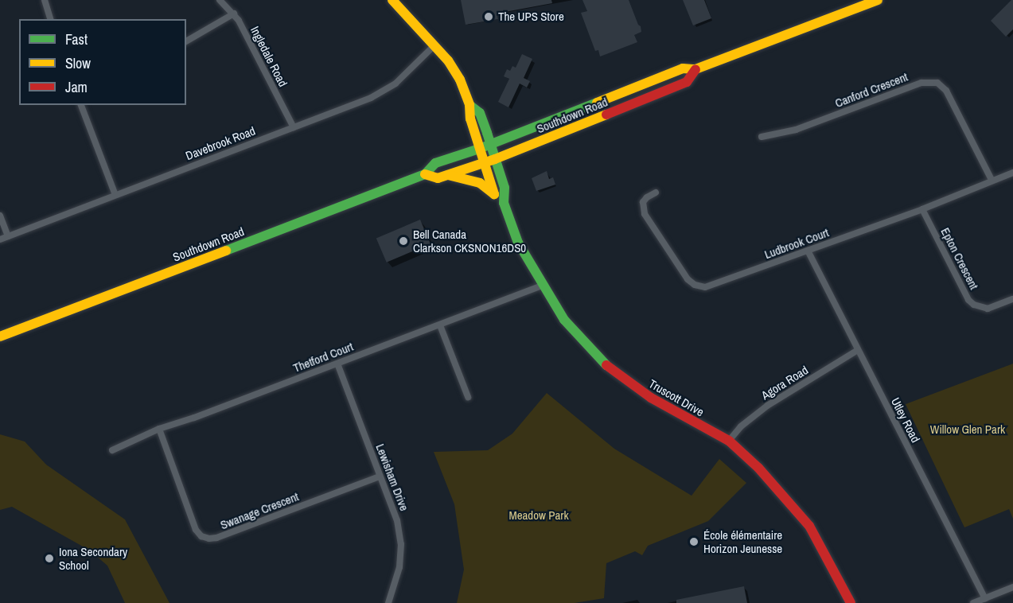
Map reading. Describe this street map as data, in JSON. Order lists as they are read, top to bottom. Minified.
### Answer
{"streets":{"main road":["Southdown Road","Truscott Drive"],"street":["Ingledale Road","Canford Crescent","Davebrook Road","Ludbrook Court","Epton Crescent","Thetford Court","Agora Road","Utley Road","Lewisham Drive","Swanage Crescent"]},"crossings":[["Ingledale Road","Davebrook Road"],["Canford Crescent","Ludbrook Court"],["Southdown Road","Truscott Drive"],["Davebrook Road","Truscott Drive"],["Ludbrook Court","Epton Crescent"],["Ludbrook Court","Utley Road"],["Thetford Court","Truscott Drive"],["Thetford Court","Lewisham Drive"],["Thetford Court","Swanage Crescent"],["Agora Road","Truscott Drive"],["Agora Road","Utley Road"],["Lewisham Drive","Swanage Crescent"]],"parks":["Willow Glen Park","Meadow Park"],"places":["The UPS Store","Bell Canada Clarkson CKSNON16DS0","École élémentaire Horizon Jeunesse","Iona Secondary School"],"legend":["Fast","Slow","Jam"]}
